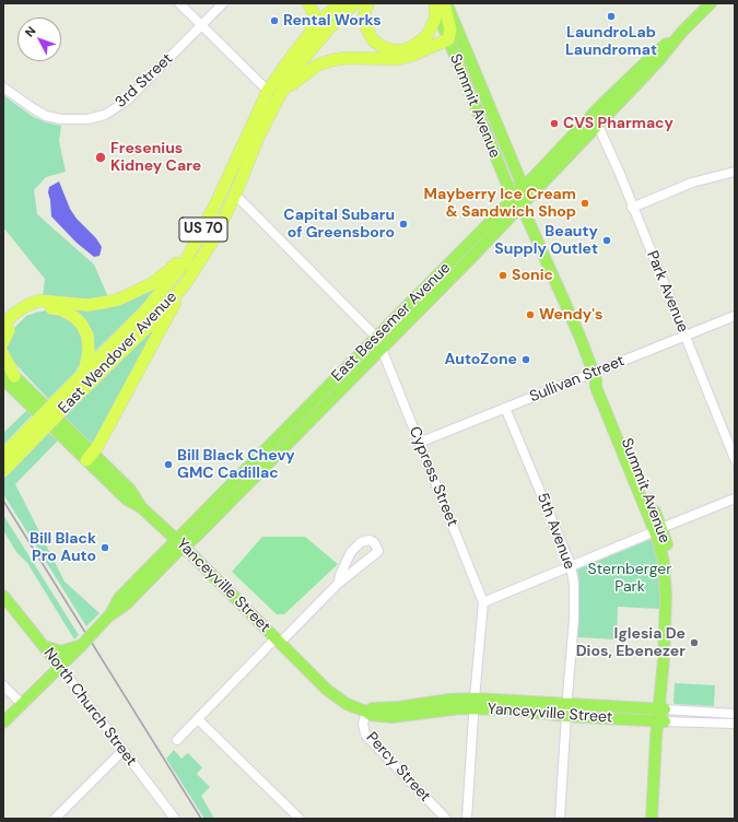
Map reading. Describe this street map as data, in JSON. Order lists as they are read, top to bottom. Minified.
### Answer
{"streets":{"highway":["US 70","East Wendover Avenue"],"main road":["Summit Avenue","East Bessemer Avenue","Yanceyville Street","North Church Street"],"street":["3rd Street","Park Avenue","Sullivan Street","Cypress Street","5th Avenue","Percy Street"]},"crossings":[["Summit Avenue","East Bessemer Avenue"],["Summit Avenue","Sullivan Street"],["Summit Avenue","Yanceyville Street"],["Park Avenue","East Bessemer Avenue"],["Park Avenue","Sullivan Street"],["East Bessemer Avenue","Cypress Street"],["East Bessemer Avenue","Yanceyville Street"],["East Bessemer Avenue","North Church Street"],["East Wendover Avenue","Cypress Street"],["Sullivan Street","Cypress Street"],["Sullivan Street","5th Avenue"],["Cypress Street","Yanceyville Street"],["5th Avenue","Yanceyville Street"],["Yanceyville Street","Percy Street"]],"parks":["Sternberger Park"],"places":["LaundroLab Laundromat","Rental Works","CVS Pharmacy","Fresenius Kidney Care","Mayberry Ice Cream & Sandwich Shop","Capital Subaru of Greensboro","Beauty Supply Outlet","Sonic","Wendy's","AutoZone","Bill Black Chevy GMC Cadillac","Bill Black Pro Auto","Iglesia De Dios, Ebenezer"],"north":"top left"}
